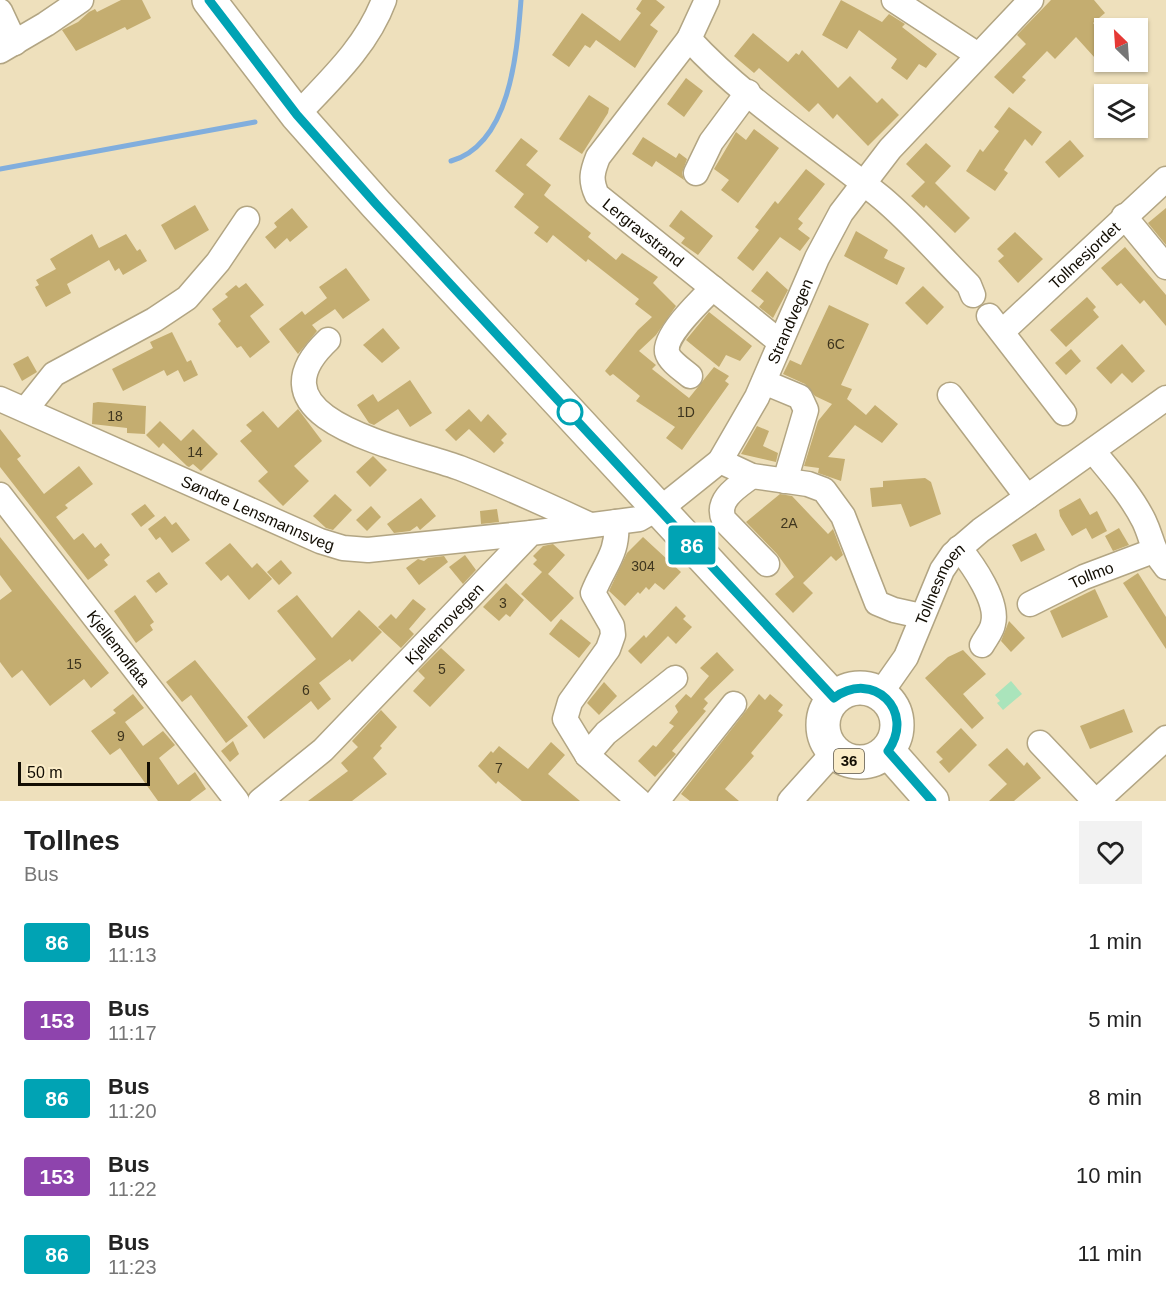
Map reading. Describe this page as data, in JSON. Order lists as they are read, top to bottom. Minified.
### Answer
{"streets":{"highway":["36"],"street":["Lergravstrand","Tollnesjordet","Strandvegen","Søndre Lensmannsveg","Tollmo","Tollnesmoen","Kjellemovegen","Kjellemoflata"]},"crossings":[["Lergravstrand","Strandvegen"],["Søndre Lensmannsveg","Kjellemovegen"],["Tollmo","Tollnesmoen"],["Tollnesmoen","36"]],"lines":["bus line 86"],"house_numbers":["6C","1D","18","14","2A","304","3","15","5","6","9","7"],"scale_bar":"50 m","north":"top left","page":{"on_map":"86","scale":"50 m","heading":["Tollnes","Bus"],"list":[{"mark":"86","name":"Bus","note":"11:13","value":"1 min"},{"mark":"153","name":"Bus","note":"11:17","value":"5 min"},{"mark":"86","name":"Bus","note":"11:20","value":"8 min"},{"mark":"153","name":"Bus","note":"11:22","value":"10 min"},{"mark":"86","name":"Bus","note":"11:23","value":"11 min"}]}}
